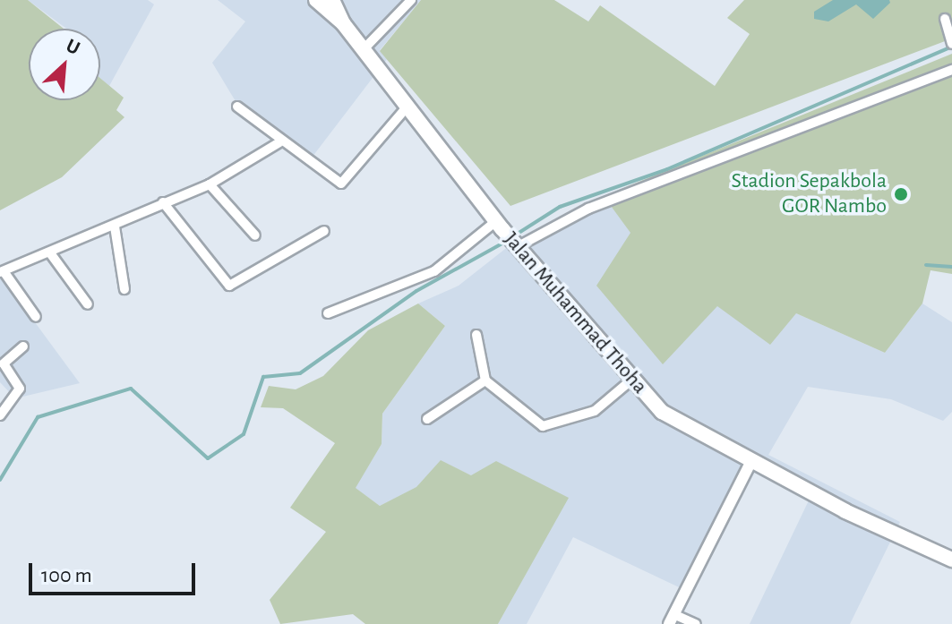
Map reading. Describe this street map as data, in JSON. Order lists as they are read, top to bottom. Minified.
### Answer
{"streets":{"main road":["Jalan Muhammad Thoha"]},"places":["Stadion Sepakbola GOR Nambo"],"scale_bar":"100 m","north":"top right"}
